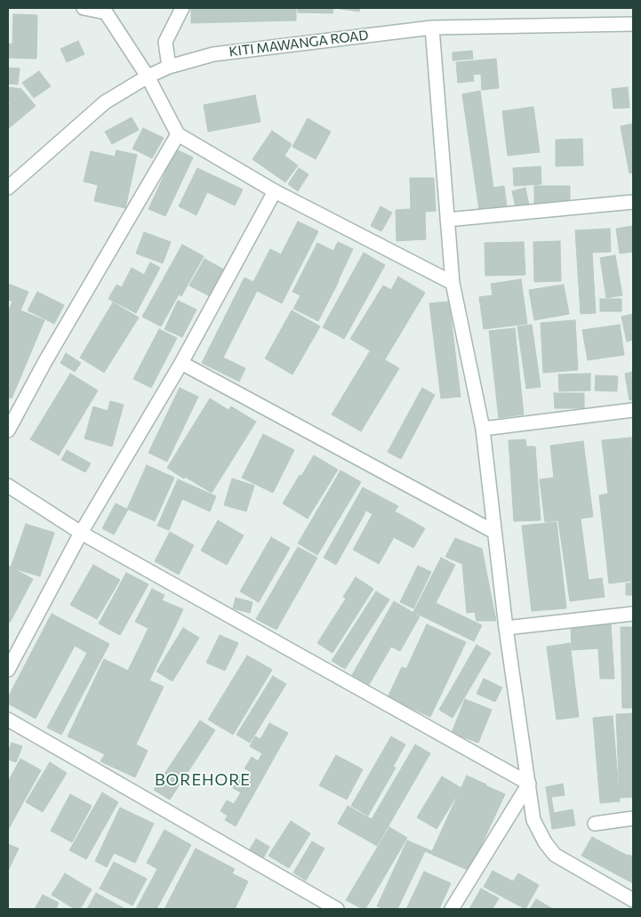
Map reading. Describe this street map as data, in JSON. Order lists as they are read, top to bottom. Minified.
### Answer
{"streets":{"street":["KITI MAWANGA ROAD"]},"districts":["BOREHORE"]}
